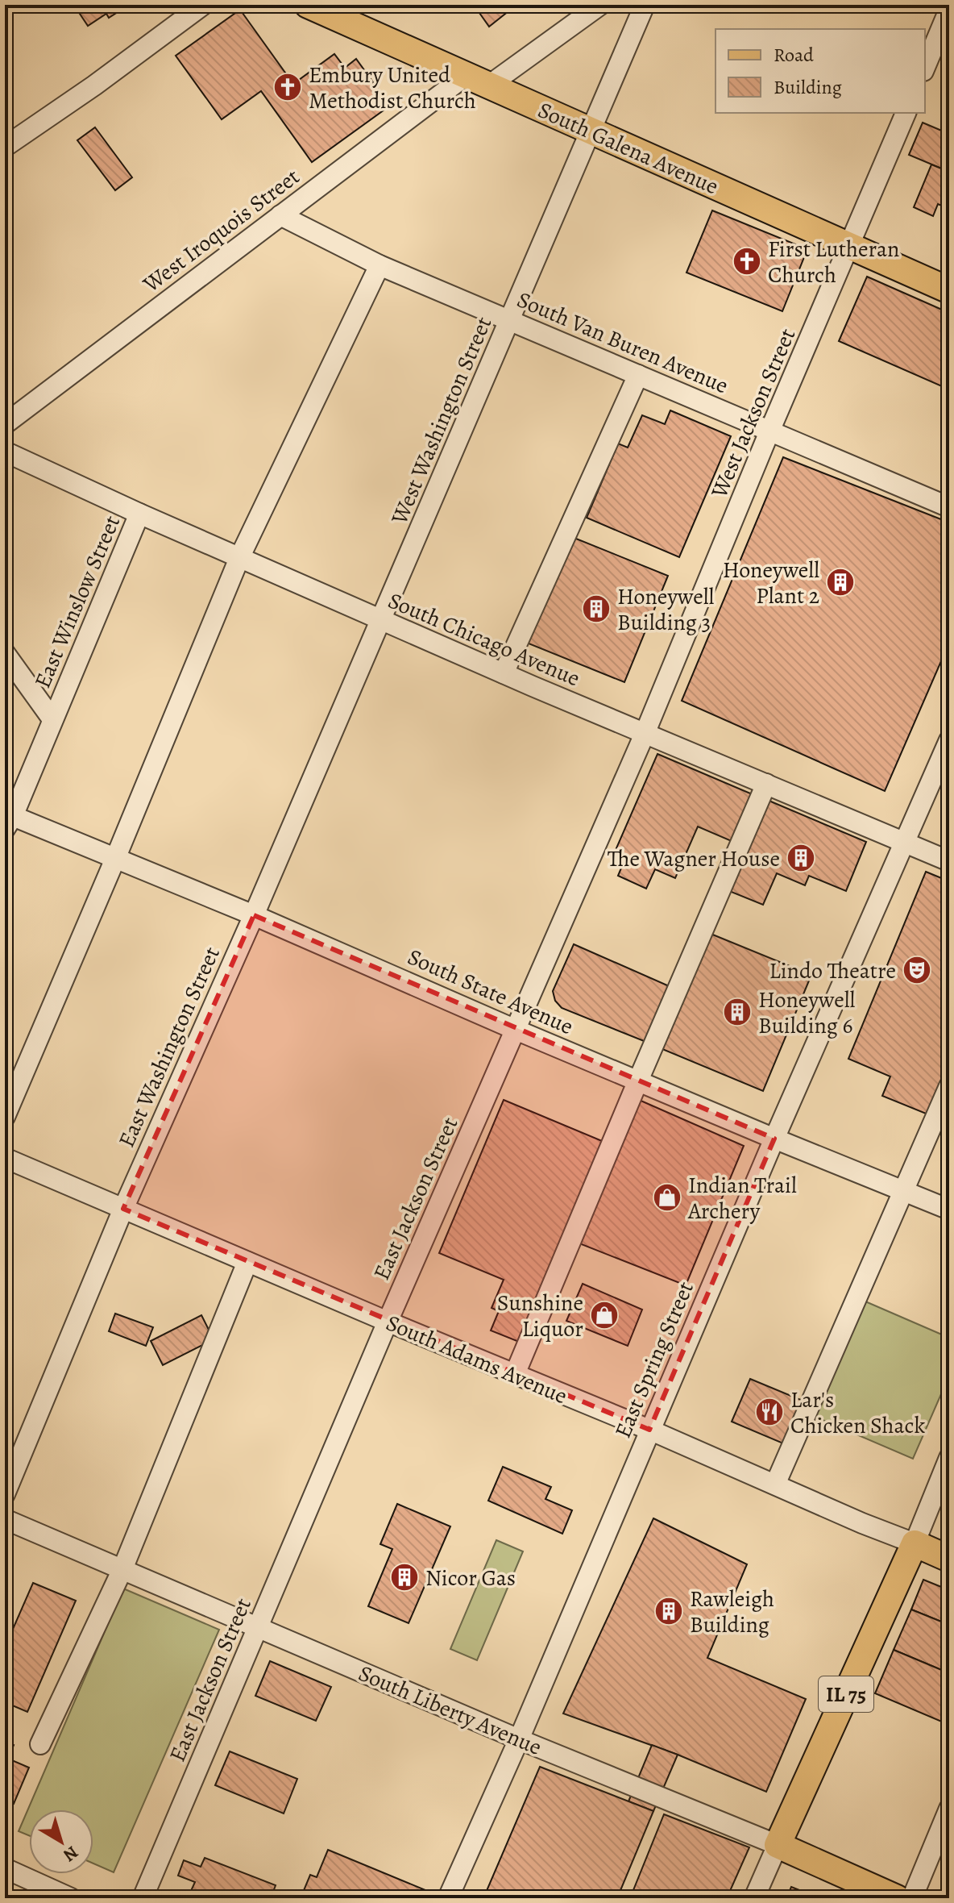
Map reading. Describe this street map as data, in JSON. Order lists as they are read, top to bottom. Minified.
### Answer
{"streets":{"main road":["South Galena Avenue","South Adams Avenue","IL 75","South Liberty Avenue"],"street":["West Iroquois Street","South Van Buren Avenue","West Jackson Street","West Washington Street","East Winslow Street","South Chicago Avenue","South State Avenue","East Washington Street","East Jackson Street","East Spring Street"]},"crossings":[["South Galena Avenue","West Iroquois Street"],["South Galena Avenue","West Jackson Street"],["South Galena Avenue","West Washington Street"],["West Iroquois Street","South Van Buren Avenue"],["South Van Buren Avenue","West Jackson Street"],["South Van Buren Avenue","West Washington Street"],["West Jackson Street","South Chicago Avenue"],["West Jackson Street","East Jackson Street"],["West Washington Street","South Chicago Avenue"],["West Washington Street","East Washington Street"],["East Winslow Street","South Chicago Avenue"],["East Winslow Street","South State Avenue"],["South Chicago Avenue","East Washington Street"],["South Chicago Avenue","East Jackson Street"],["South Chicago Avenue","East Spring Street"],["South State Avenue","East Washington Street"],["South State Avenue","East Jackson Street"],["South State Avenue","East Spring Street"],["East Washington Street","South Adams Avenue"],["East Jackson Street","South Adams Avenue"],["East Jackson Street","South Liberty Avenue"],["South Adams Avenue","East Spring Street"],["South Adams Avenue","IL 75"],["East Spring Street","South Liberty Avenue"],["IL 75","South Liberty Avenue"]],"places":{"church":["Embury United Methodist Church","First Lutheran Church"],"building":["Honeywell Plant 2","Honeywell Building 3","The Wagner House","Honeywell Building 6","Nicor Gas","Rawleigh Building"],"theatre":["Lindo Theatre"],"shop":["Indian Trail Archery","Sunshine Liquor"],"restaurant":["Lar's Chicken Shack"]},"legend":["Road","Building"],"north":"bottom right"}
